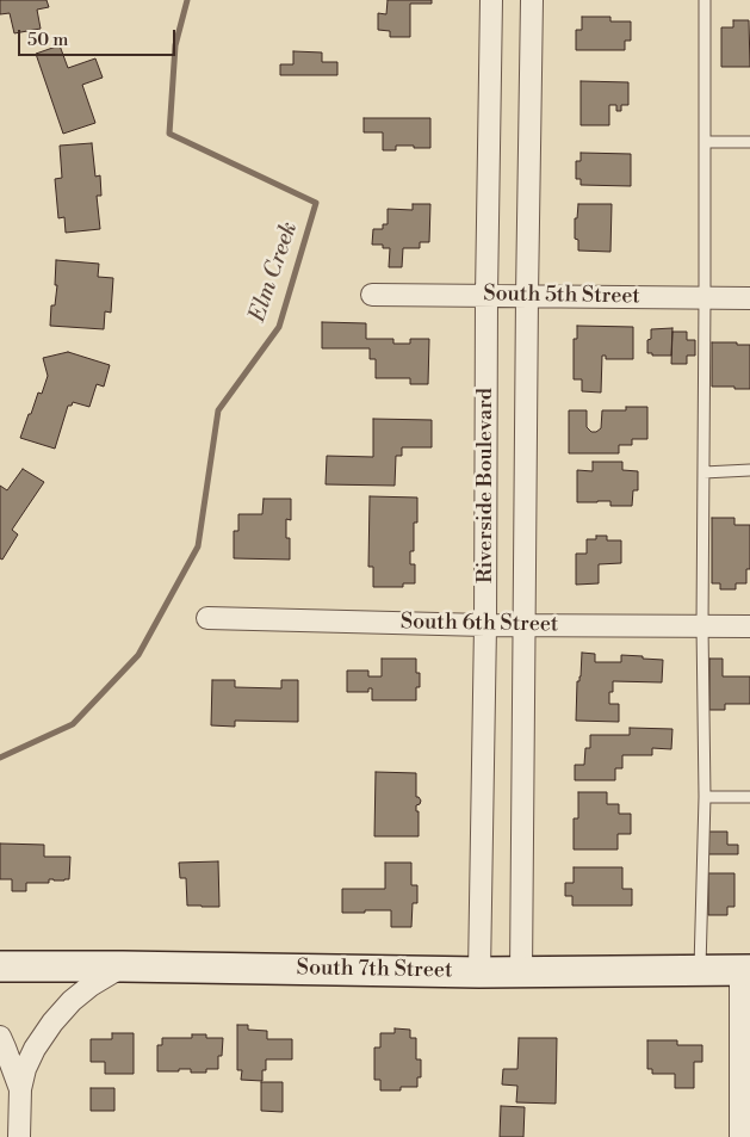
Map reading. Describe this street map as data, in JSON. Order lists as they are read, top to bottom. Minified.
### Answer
{"streets":{"main road":["South 7th Street"],"street":["South 5th Street","Riverside Boulevard","South 6th Street"]},"crossings":[["South 5th Street","Riverside Boulevard"],["Riverside Boulevard","South 6th Street"],["Riverside Boulevard","South 7th Street"]],"water":["Elm Creek"],"scale_bar":"50 m"}
